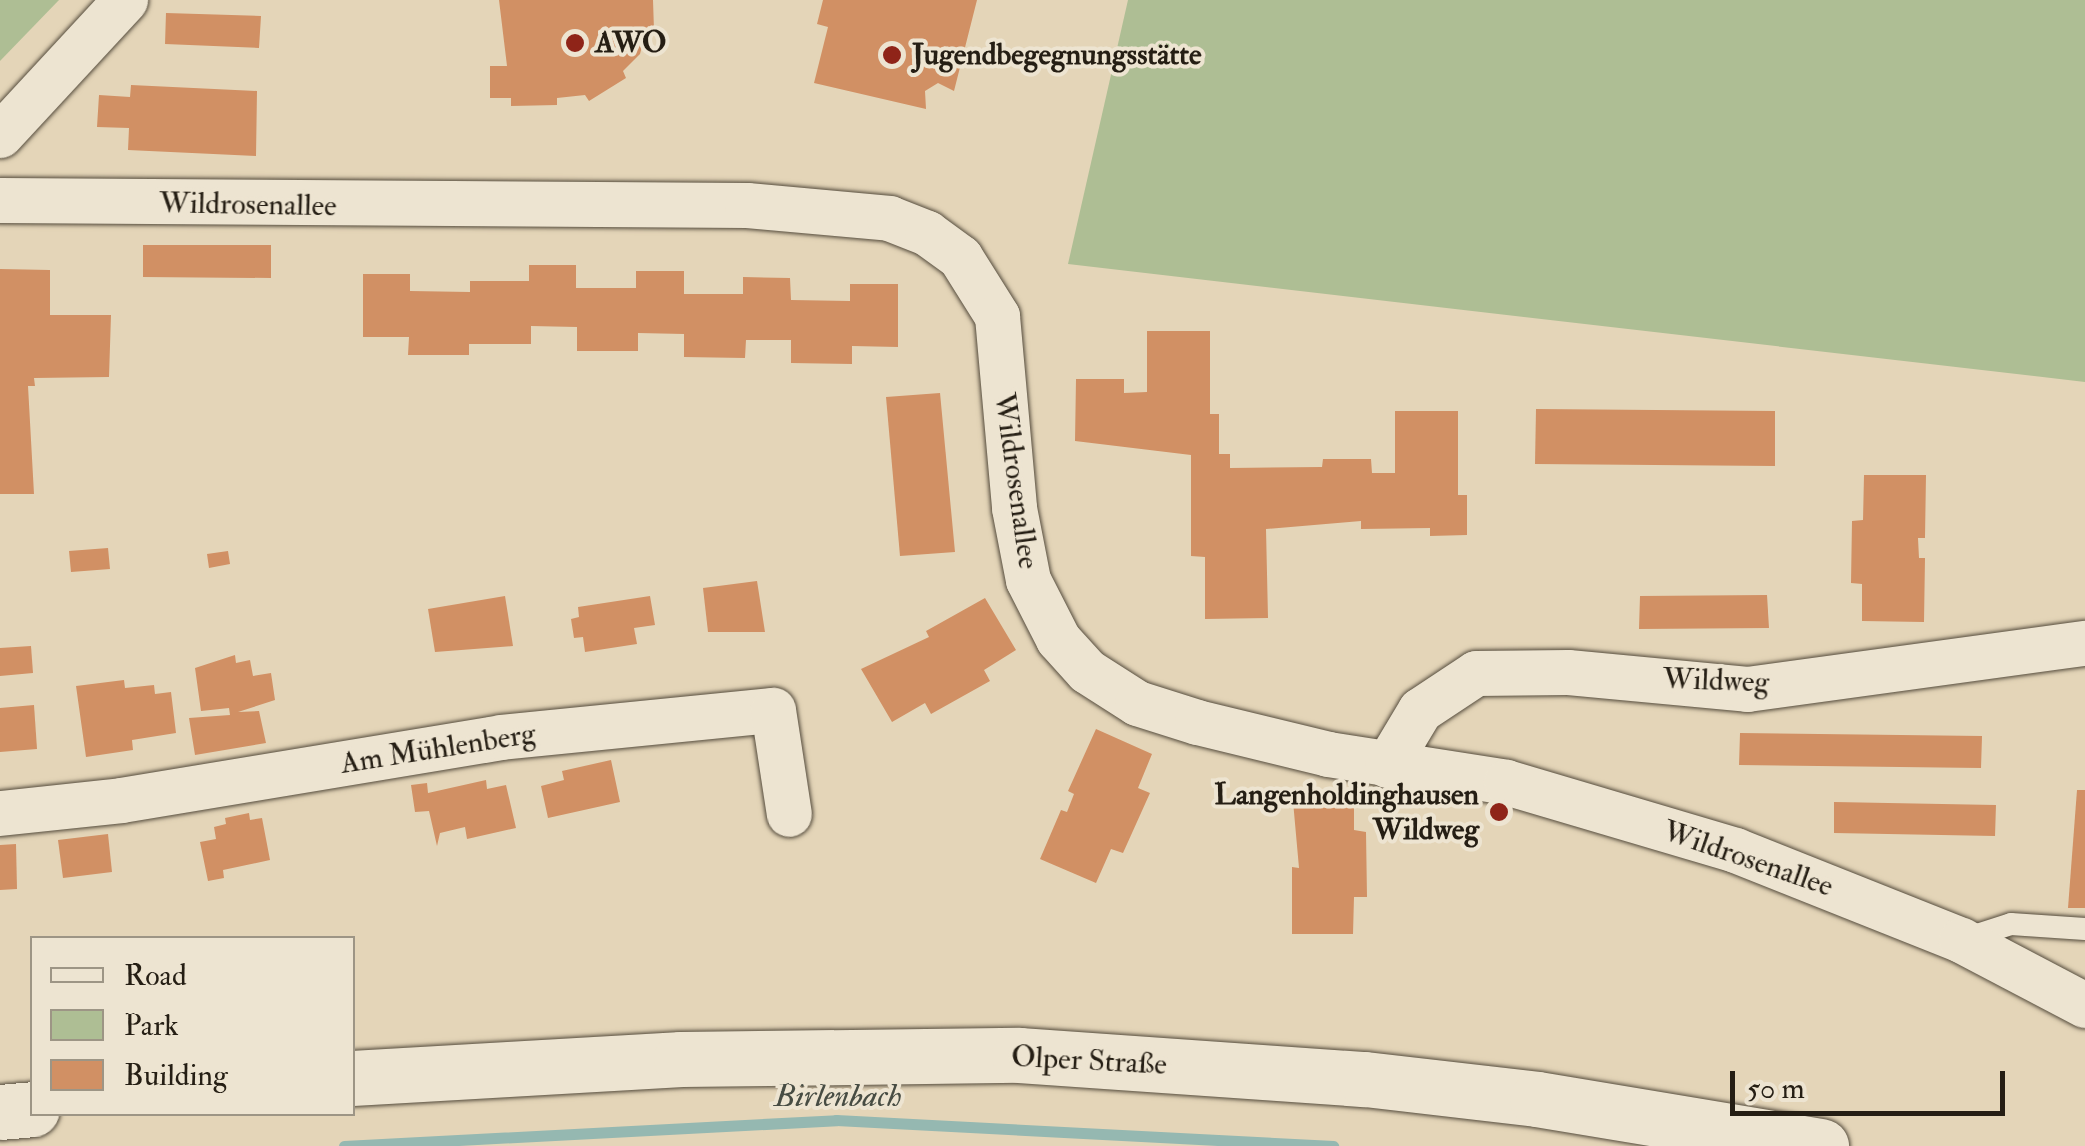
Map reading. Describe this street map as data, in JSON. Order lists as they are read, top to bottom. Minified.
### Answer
{"streets":{"main road":["Olper Straße"],"street":["Wildrosenallee","Wildweg","Am Mühlenberg"]},"crossings":[["Wildrosenallee","Wildweg"]],"water":["Birlenbach"],"places":["AWO","Jugendbegegnungsstätte","Langenholdinghausen Wildweg"],"legend":["Road","Park","Building"],"scale_bar":"50 m"}
